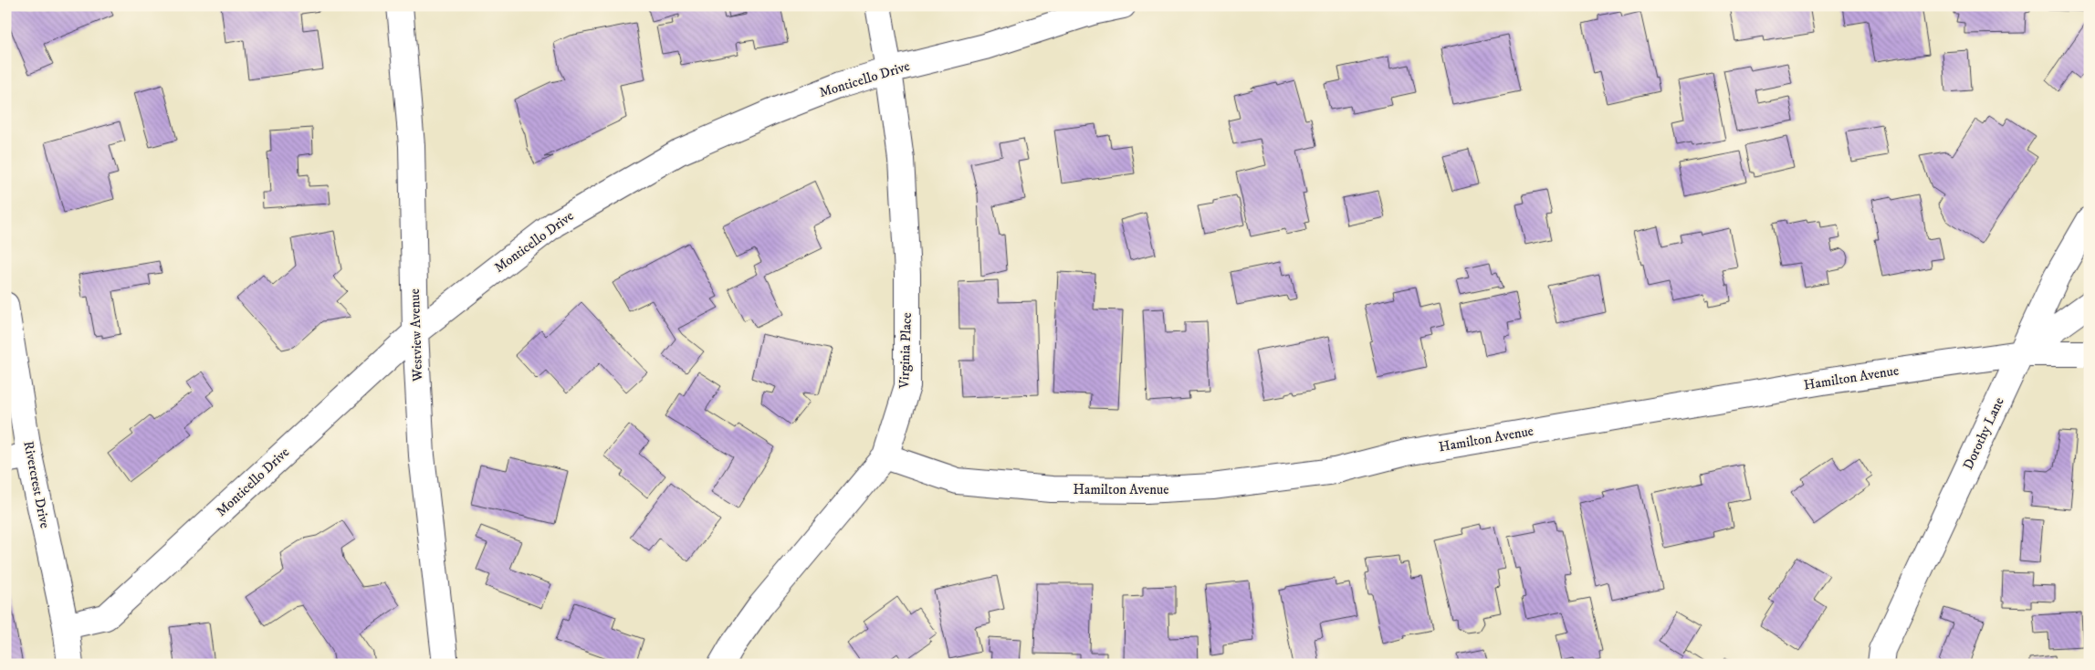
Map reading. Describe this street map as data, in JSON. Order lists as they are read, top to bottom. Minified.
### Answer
{"streets":{"street":["Monticello Drive","Westview Avenue","Virginia Place","Hamilton Avenue","Dorothy Lane","Rivercrest Drive"]},"crossings":[["Monticello Drive","Westview Avenue"],["Monticello Drive","Virginia Place"],["Monticello Drive","Rivercrest Drive"],["Virginia Place","Hamilton Avenue"],["Hamilton Avenue","Dorothy Lane"]]}
